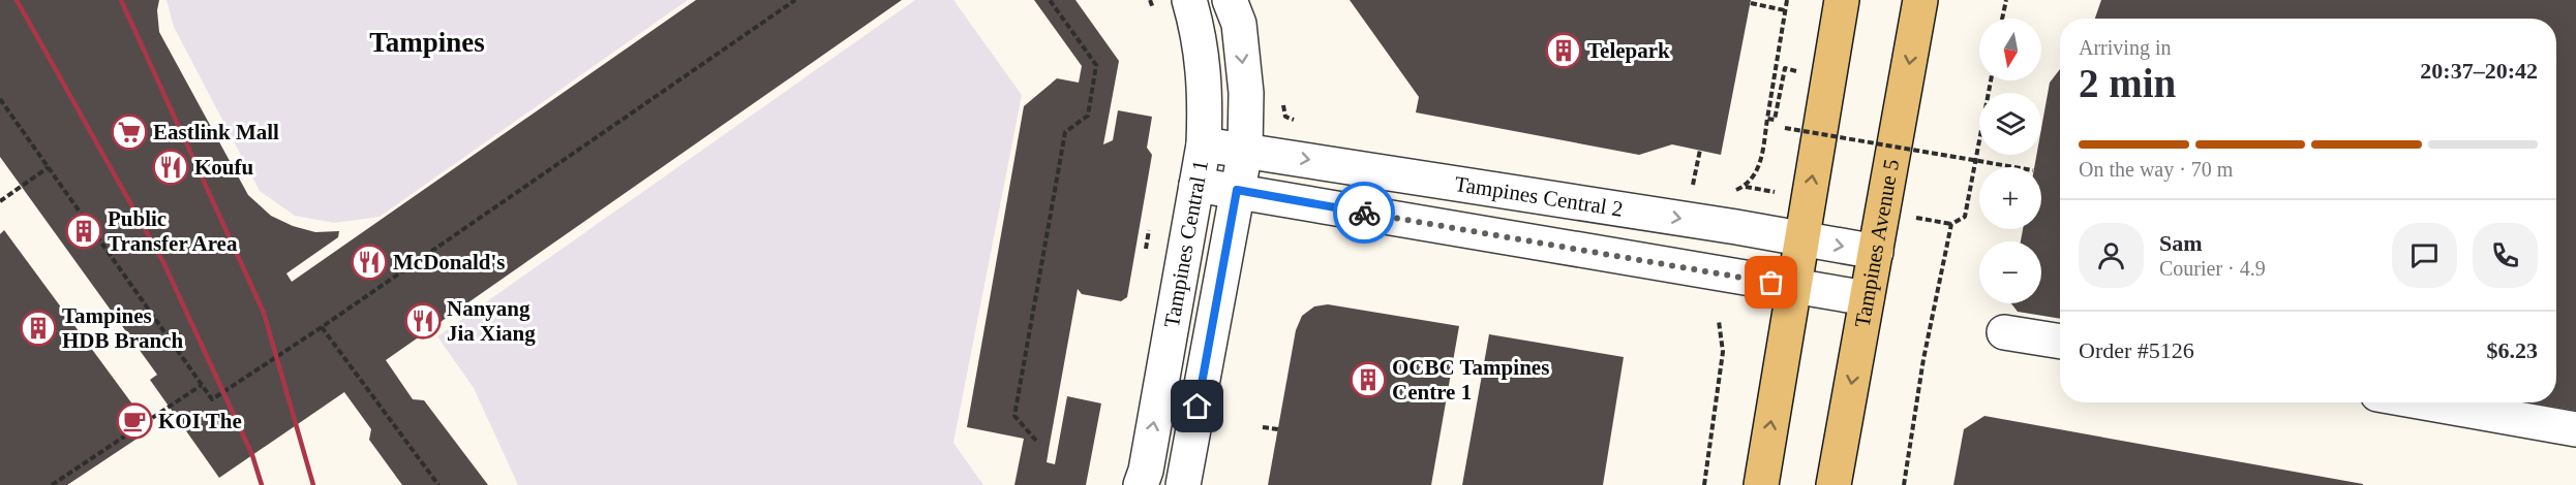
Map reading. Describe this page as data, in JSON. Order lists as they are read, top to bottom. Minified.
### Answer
{"streets":{"main road":["Tampines Avenue 5"],"street":["Tampines Central 2","Tampines Central 1"]},"crossings":[["Tampines Central 2","Tampines Central 1"],["Tampines Central 2","Tampines Avenue 5"]],"districts":["Tampines"],"places":{"building":["Telepark","Public Transfer Area","Tampines HDB Branch","OCBC Tampines Centre 1"],"supermarket":["Eastlink Mall"],"restaurant":["Koufu","McDonald's","Nanyang Jia Xiang"],"cafe":["KOI The"]},"north":"bottom","page":{"map_buttons":["+","−"],"heading":["2 min","Arriving in","20:37–20:42"],"panel":["Sam","Courier · 4.9","Order #5126","$6.23"],"bar":"On the way · 70 m"}}
